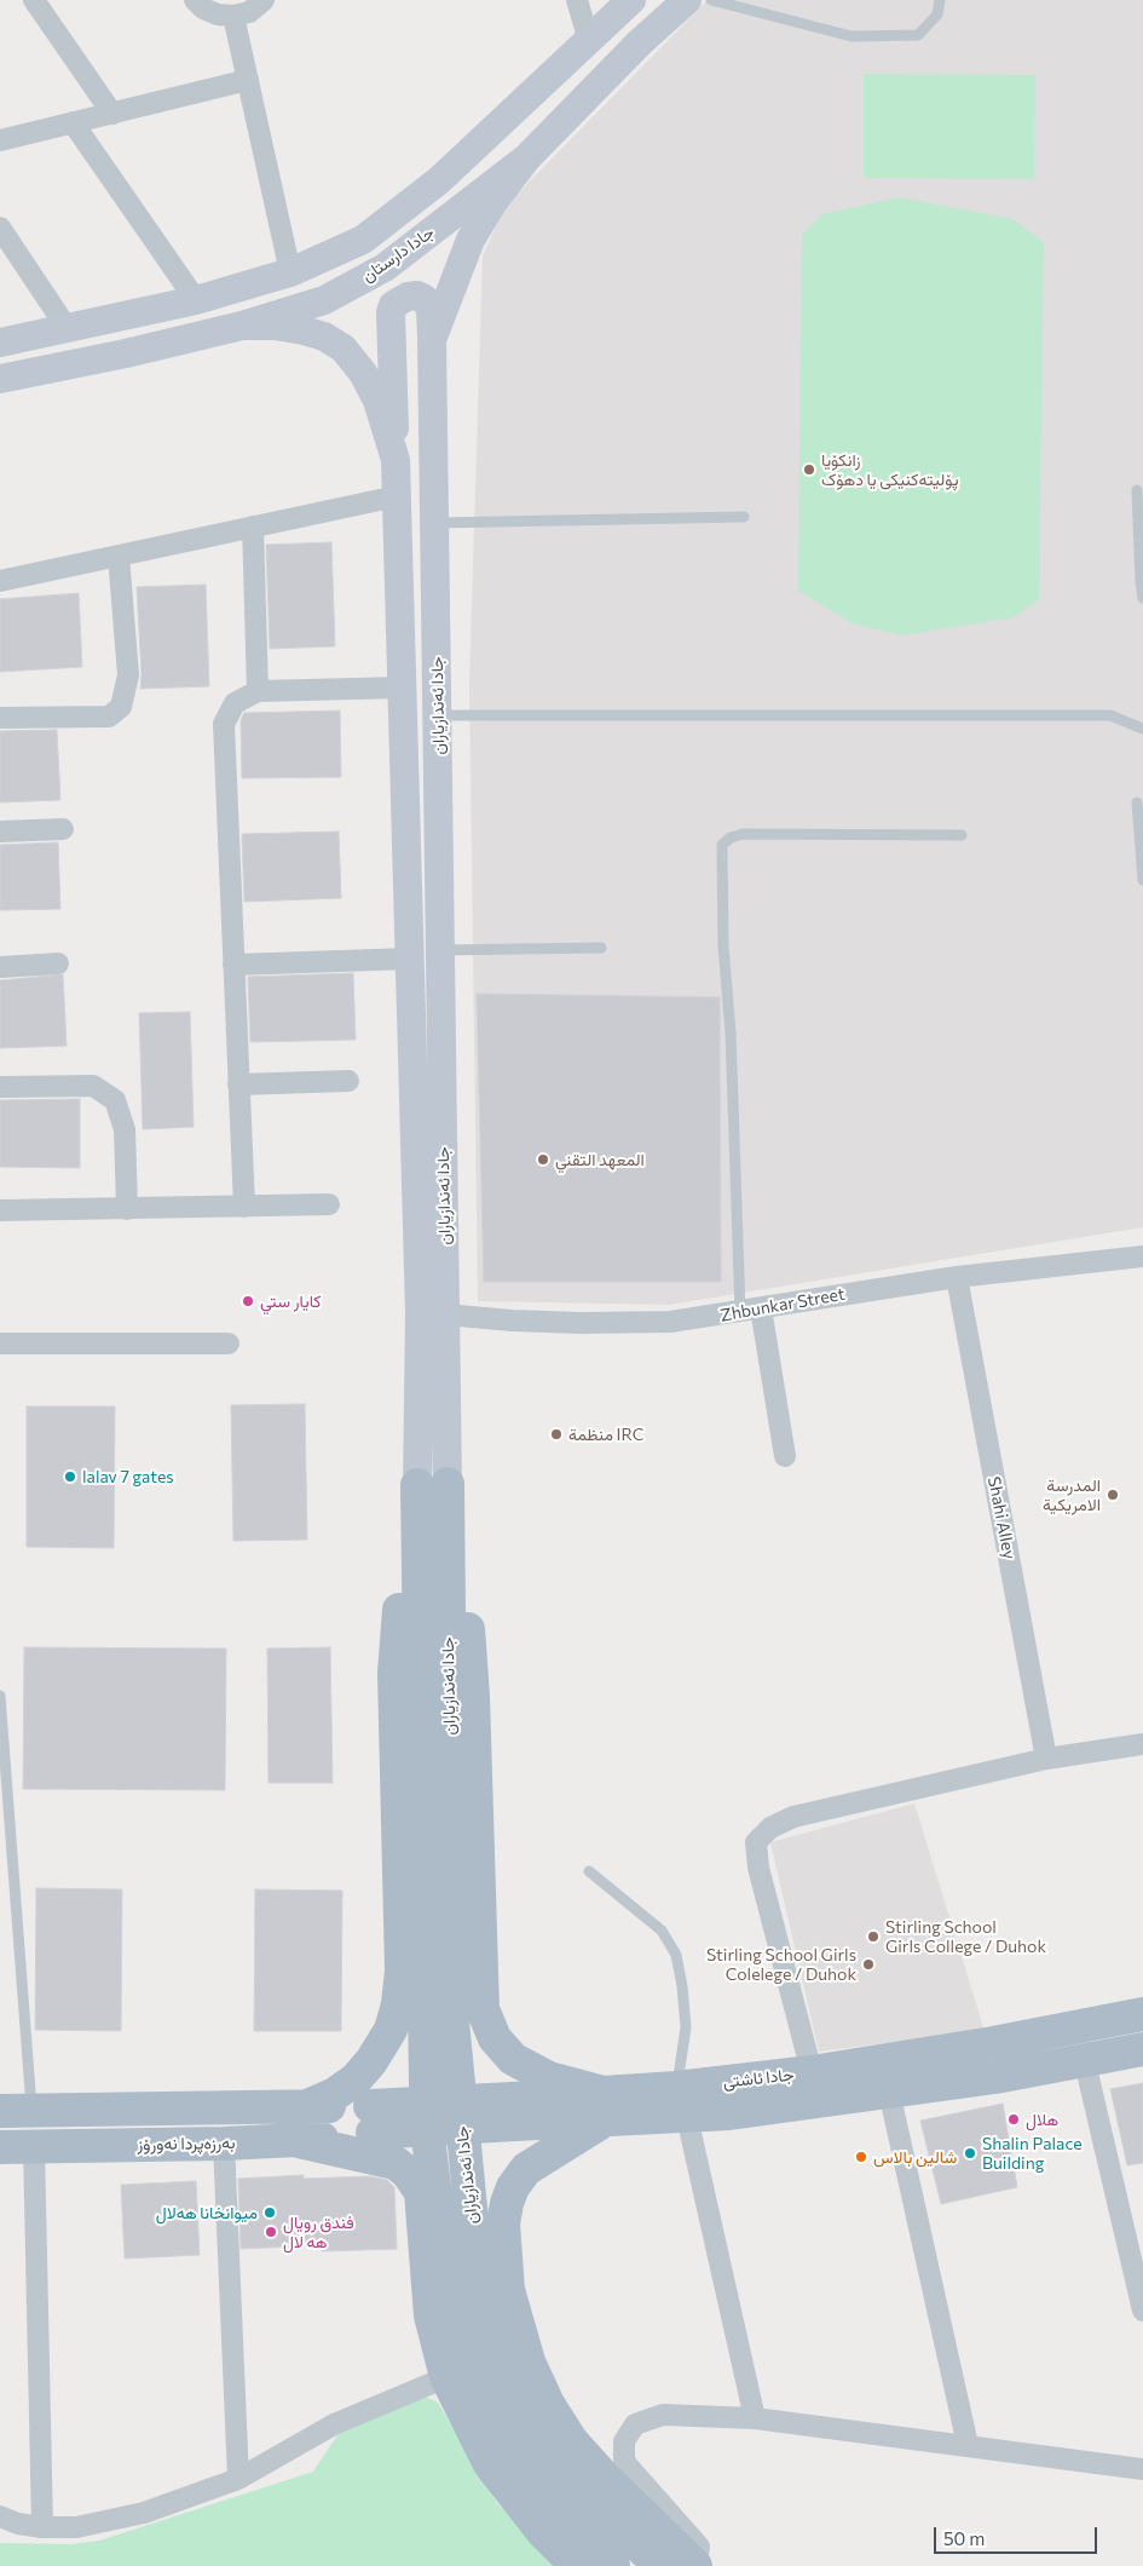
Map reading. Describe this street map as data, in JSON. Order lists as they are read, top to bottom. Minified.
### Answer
{"streets":{"main road":["جادا دارستان","جادا ئەندازیاران","جادا ئاشتی","بەرزەپردا نەورۆز"],"street":["Zhbunkar Street","Shahi Alley"]},"crossings":[["جادا دارستان","جادا ئەندازیاران"],["جادا ئەندازیاران","Zhbunkar Street"],["Zhbunkar Street","Shahi Alley"],["جادا ئاشتی","بەرزەپردا نەورۆز"]],"places":["زانکۆیا پۆلیتەکنیکی یا دهۆک","المعهد التقني","كايار ستي","منظمة IRC","lalav 7 gates","المدرسة الامريكية","Stirling School Girls College / Duhok","Stirling School Girls Colelege / Duhok","هلال","Shalin Palace Building","شالين بالاس","میوانخانا هەلال","فندق رويال هه لال"],"scale_bar":"50 m"}
